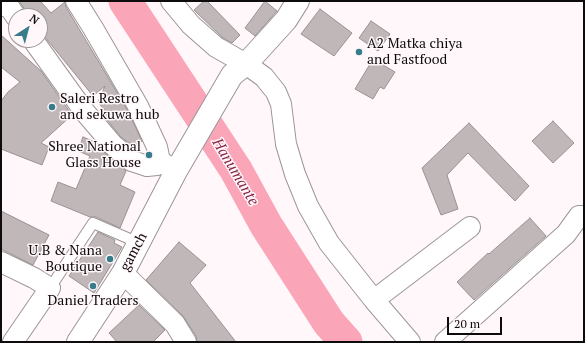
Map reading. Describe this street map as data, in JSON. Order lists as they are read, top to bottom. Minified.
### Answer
{"streets":{"street":["gamch"]},"water":["Hanumante"],"places":["A2 Matka chiya and Fastfood","Saleri Restro and sekuwa hub","Shree National Glass House","U.B & Nana Boutique","Daniel Traders"],"scale_bar":"20 m","north":"top right"}
